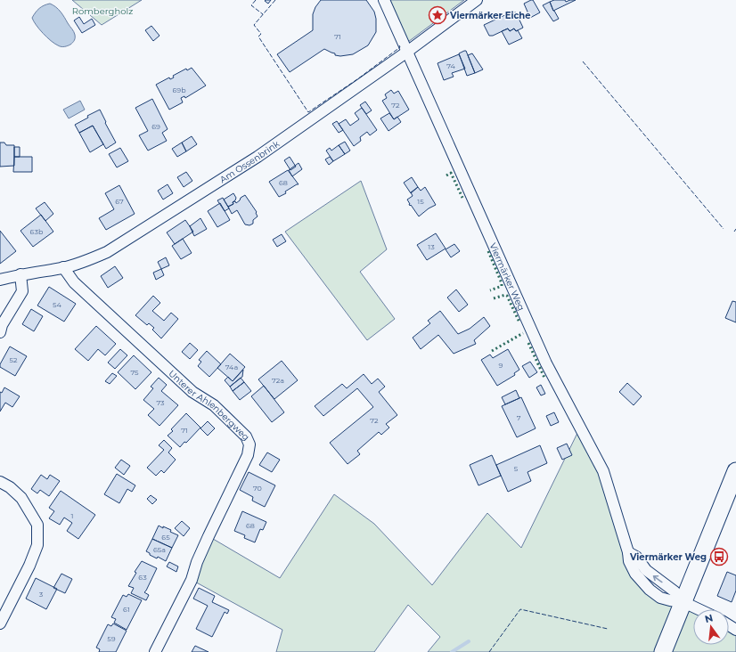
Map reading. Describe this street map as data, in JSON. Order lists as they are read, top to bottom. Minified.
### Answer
{"streets":{"street":["Am Ossenbrink","Viermärker Weg","Unterer Ahlenbergweg"]},"crossings":[["Am Ossenbrink","Viermärker Weg"],["Am Ossenbrink","Unterer Ahlenbergweg"]],"parks":["Rombergholz"],"places":{"place":["Viermärker Eiche"],"bus stop":["Viermärker Weg"]},"house_numbers":["71","74","69b","72","69","68","67","15","63b","13","54","52","9","74a","75","72a","73","7","72","71","5","70","1","68","65","65a","63","3","61","59"],"north":"top"}
